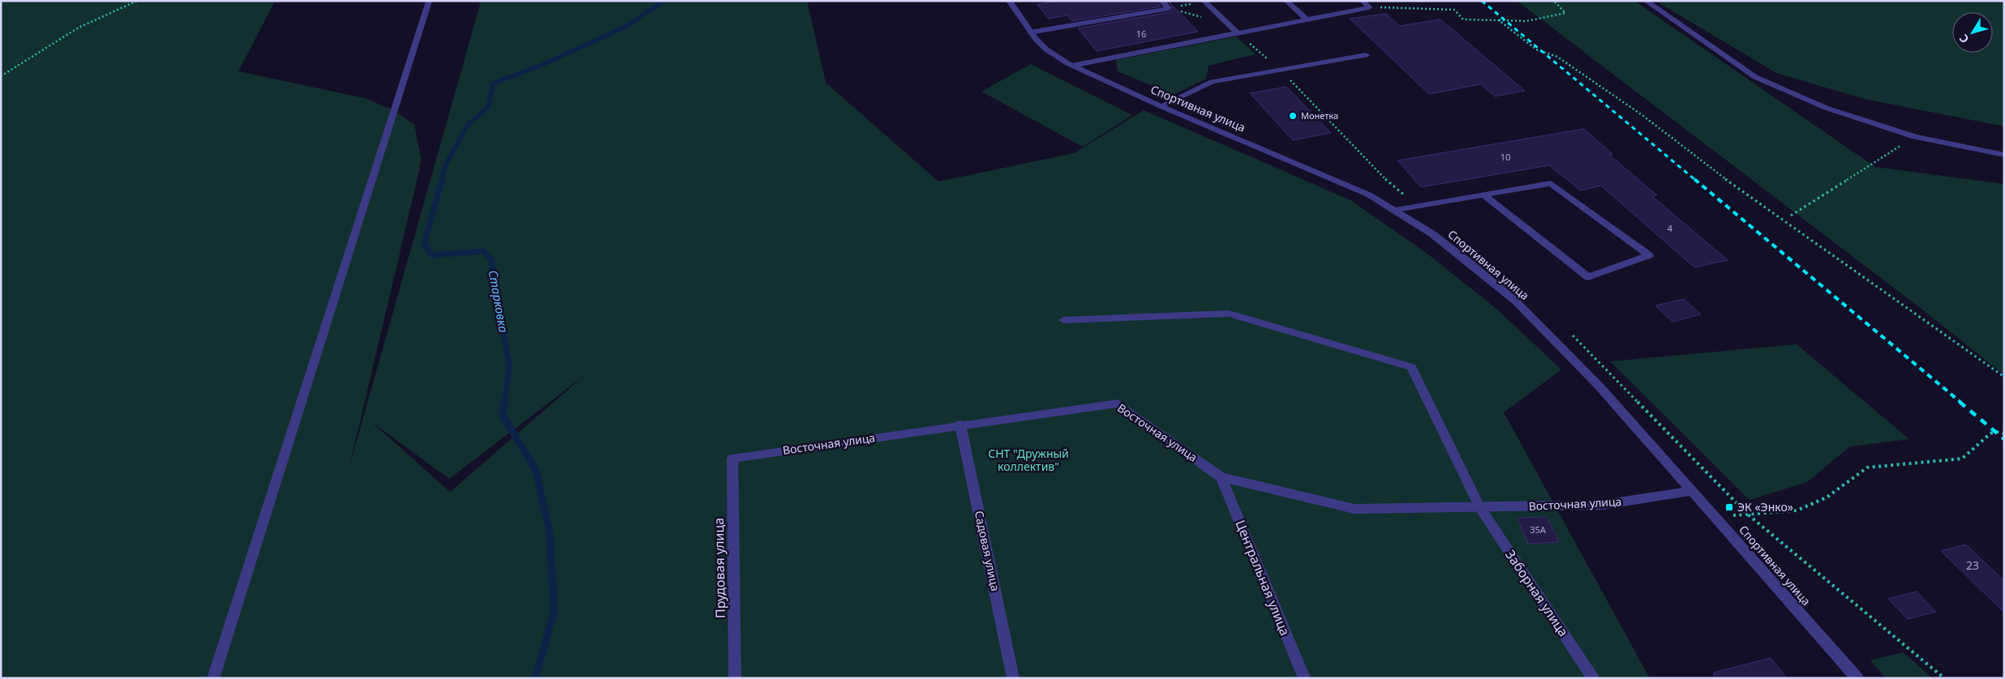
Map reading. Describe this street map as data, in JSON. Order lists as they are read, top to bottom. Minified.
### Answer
{"streets":{"street":["Спортивная улица","Восточная улица","Садовая улица","Прудовая улица","Центральная улица","Заборная улица"]},"crossings":[["Спортивная улица","Восточная улица"],["Восточная улица","Садовая улица"],["Восточная улица","Прудовая улица"],["Восточная улица","Центральная улица"],["Восточная улица","Заборная улица"]],"water":["Старковка"],"parks":["СНТ \"Дружный коллектив\""],"places":{"other":["Монетка"],"transit":["ЭК «Энко»"]},"house_numbers":["16","10","4","35А","23"],"north":"bottom left"}
